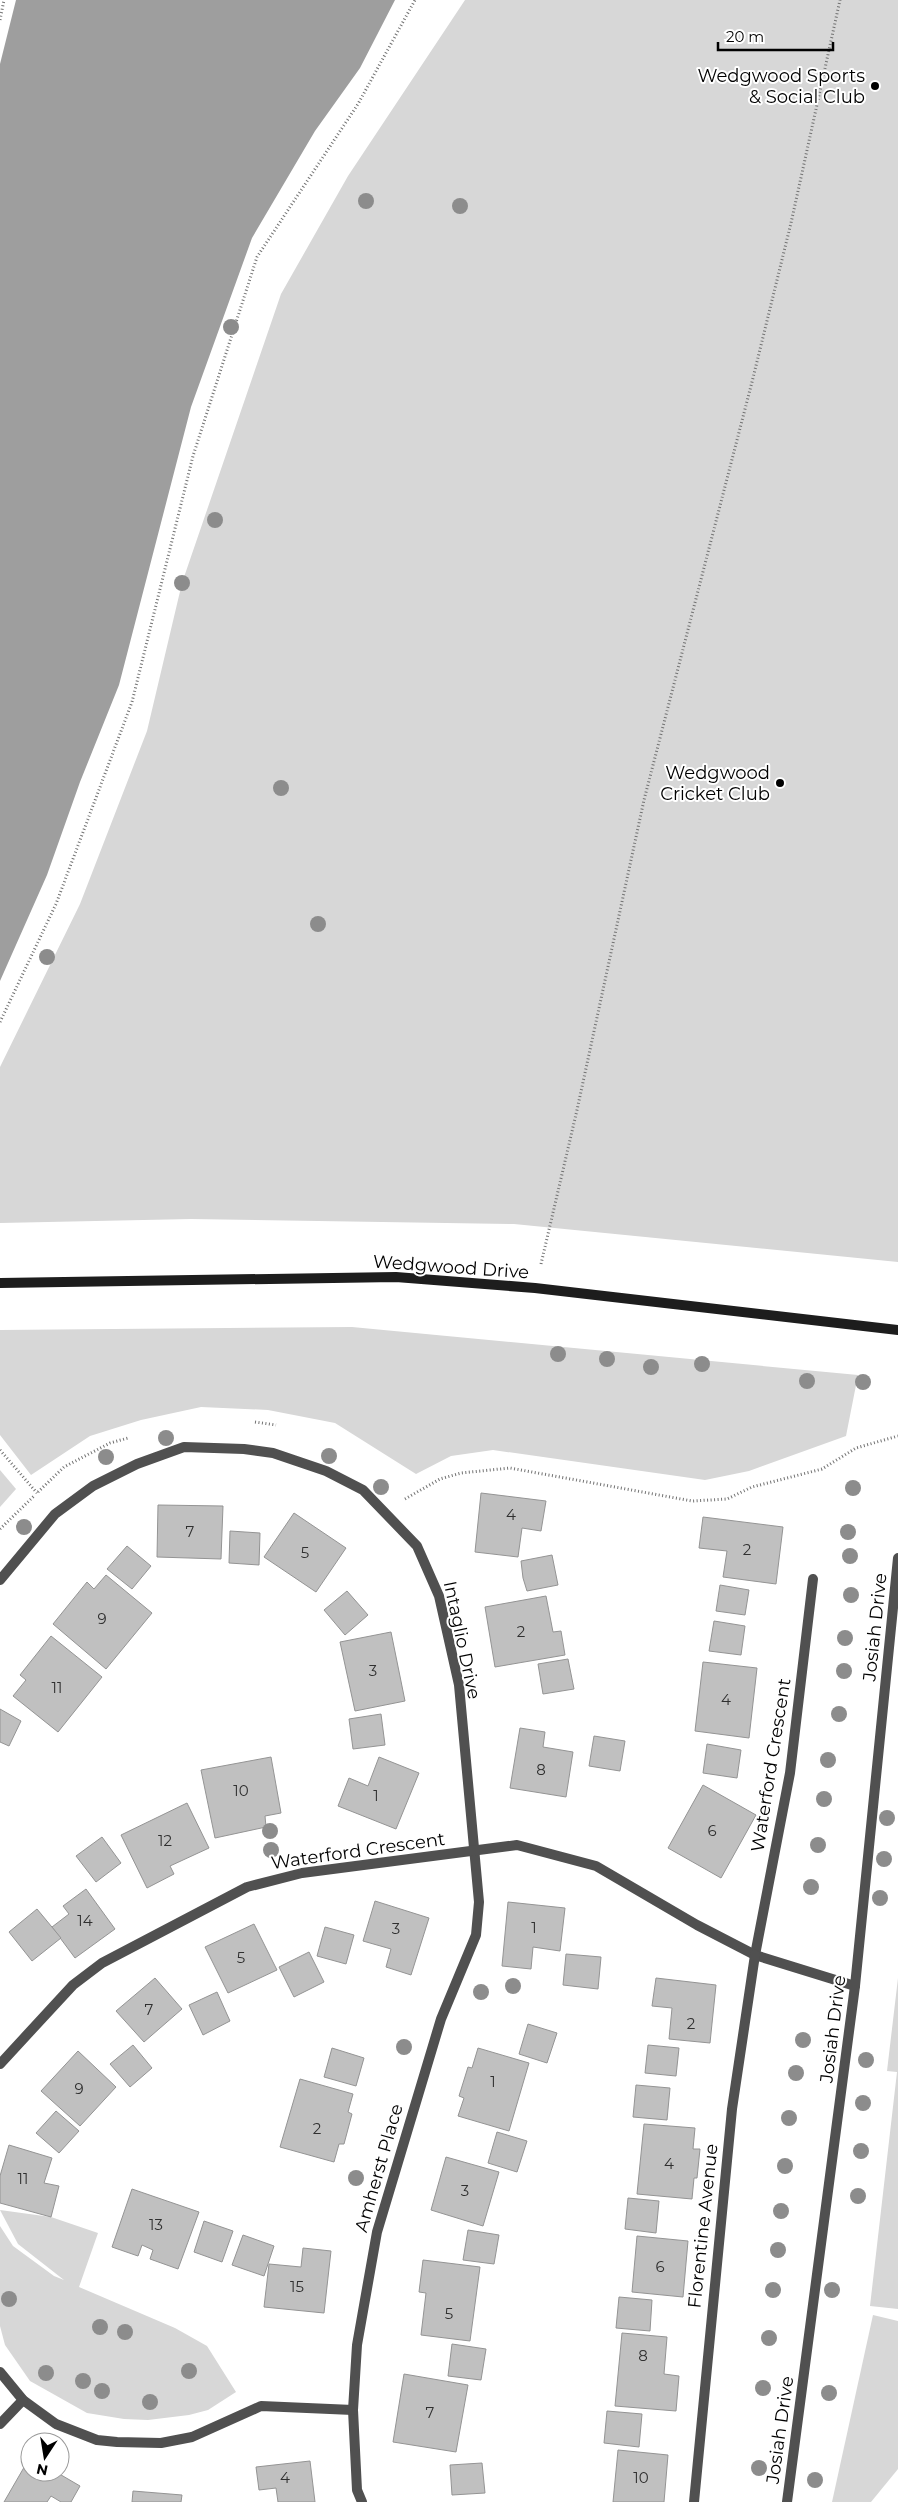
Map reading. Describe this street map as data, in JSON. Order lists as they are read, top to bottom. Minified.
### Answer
{"streets":{"street":["Wedgwood Drive","Josiah Drive","Intaglio Drive","Waterford Crescent","Amherst Place","Florentine Avenue"]},"crossings":[["Josiah Drive","Waterford Crescent"],["Intaglio Drive","Waterford Crescent"],["Intaglio Drive","Amherst Place"],["Waterford Crescent","Amherst Place"],["Waterford Crescent","Florentine Avenue"]],"places":["Wedgwood Sports & Social Club","Wedgwood Cricket Club"],"house_numbers":["4","7","2","5","9","2","3","11","4","8","10","1","6","12","14","1","3","5","7","2","1","9","2","4","11","3","13","6","15","5","8","7","4","10"],"scale_bar":"20 m","north":"bottom"}
